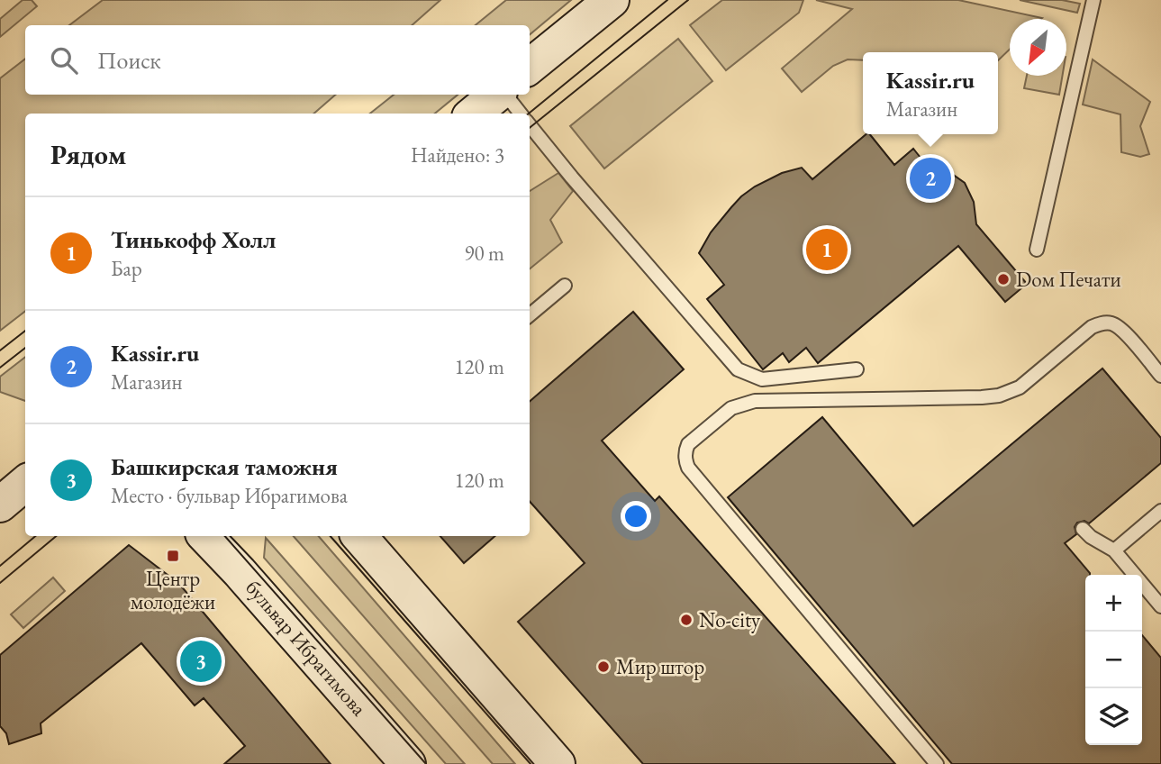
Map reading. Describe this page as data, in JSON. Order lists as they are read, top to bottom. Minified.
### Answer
{"streets":{"main road":["бульвар Ибрагимова"]},"places":{"other":["Dом Печати","No-city","Мир штор"],"transit":["Центр молодёжи"]},"north":"bottom left","page":{"search":"Поиск","popup":["Kassir.ru","Магазин"],"heading":["Рядом","Найдено: 3"],"pins":["2","1","3"],"list":[{"mark":"1","name":"Тинькофф Холл","note":"Бар","value":"90 m"},{"mark":"2","name":"Kassir.ru","note":"Магазин","value":"120 m"},{"mark":"3","name":"Башкирская таможня","note":"Место · бульвар Ибрагимова","value":"120 m"}],"map_buttons":["+","−"]}}
